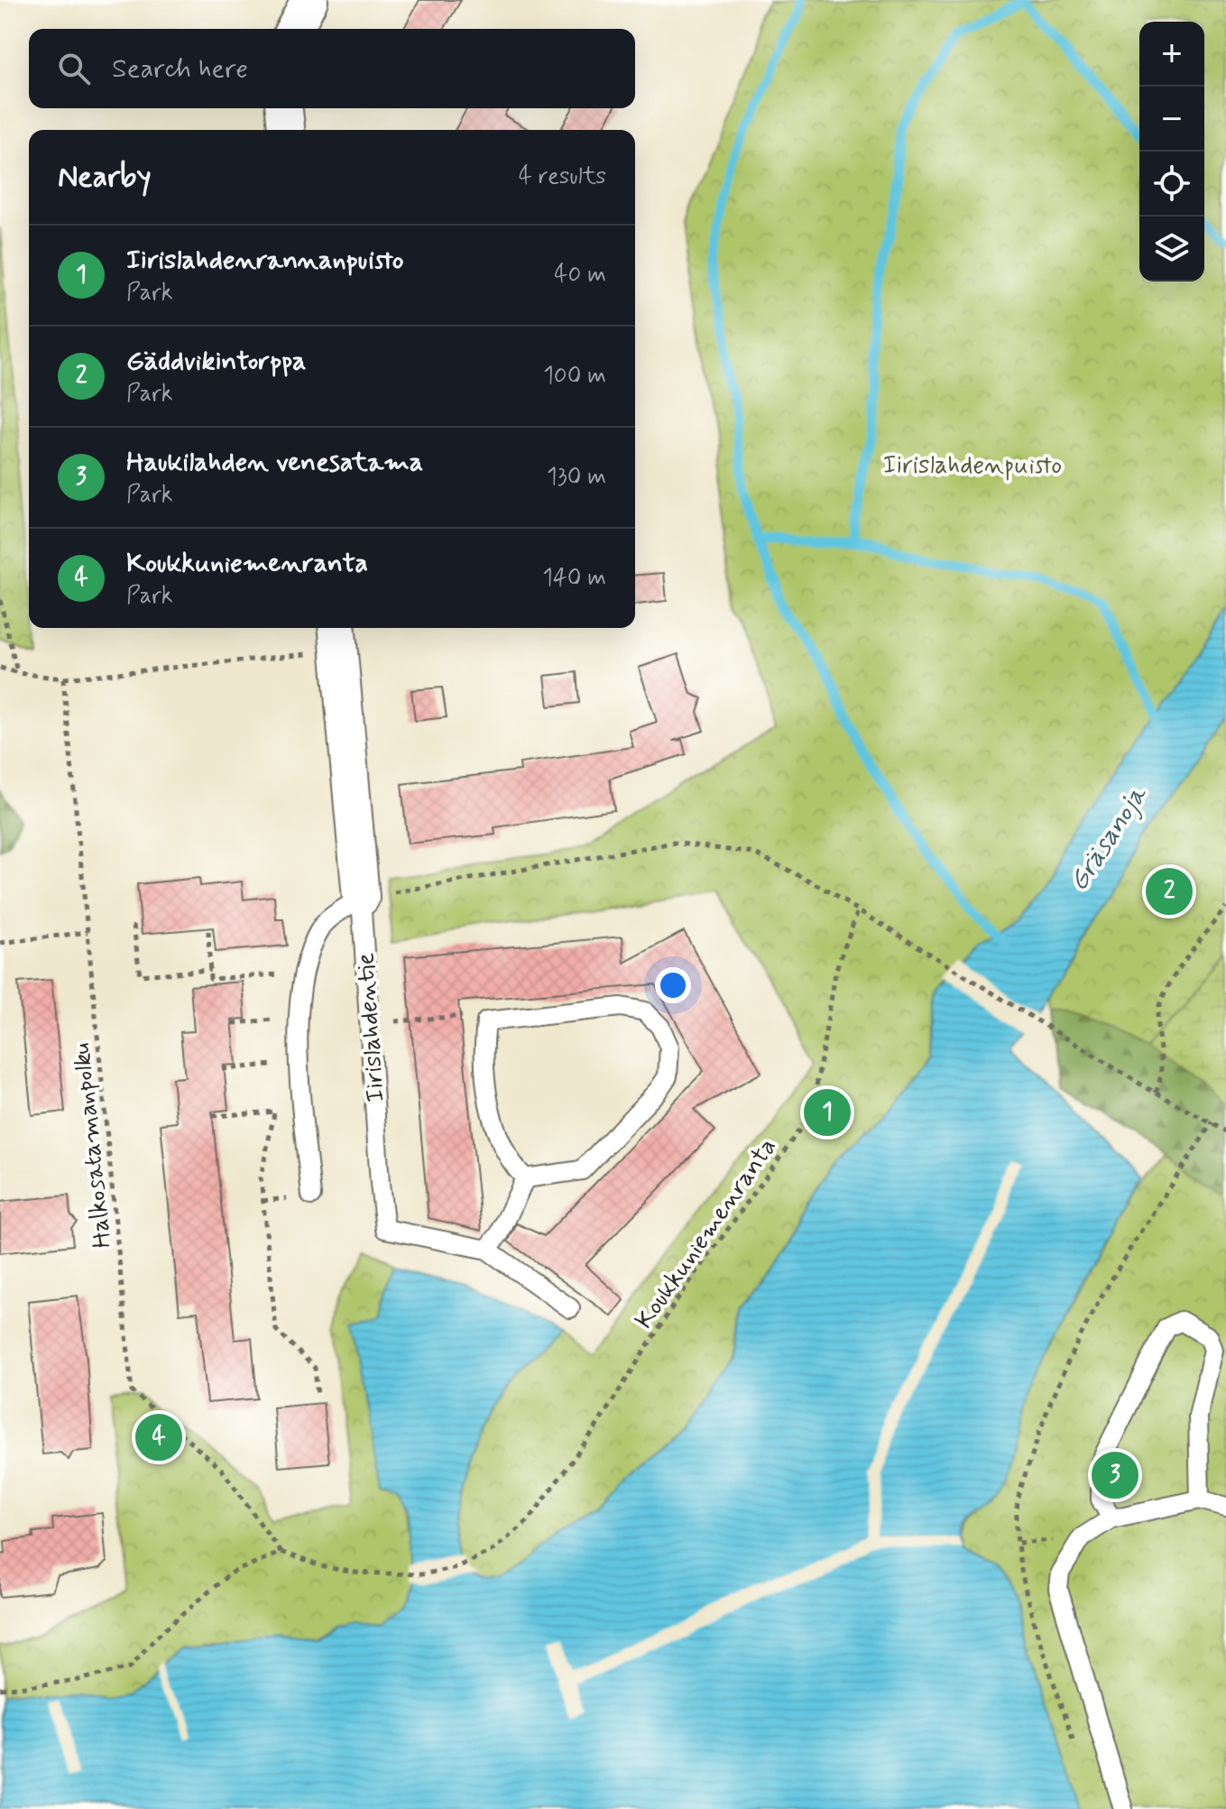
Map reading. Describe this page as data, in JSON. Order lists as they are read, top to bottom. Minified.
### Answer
{"streets":{"street":["Iirislahdentie"],"path":["Halkosatamanpolku","Koukkuniemenranta"]},"crossings":[["Halkosatamanpolku","Koukkuniemenranta"]],"water":["Gräsanoja"],"parks":["Iirislahdenpuisto"],"page":{"map_buttons":["+","−"],"search":"Search here","heading":["Nearby","4 results"],"list":[{"mark":"1","name":"Iirislahdenrannanpuisto","note":"Park","value":"40 m"},{"mark":"2","name":"Gäddvikintorppa","note":"Park","value":"100 m"},{"mark":"3","name":"Haukilahden venesatama","note":"Park","value":"130 m"},{"mark":"4","name":"Koukkuniemenranta","note":"Park","value":"140 m"}],"pins":["2","1","4","3"]}}
